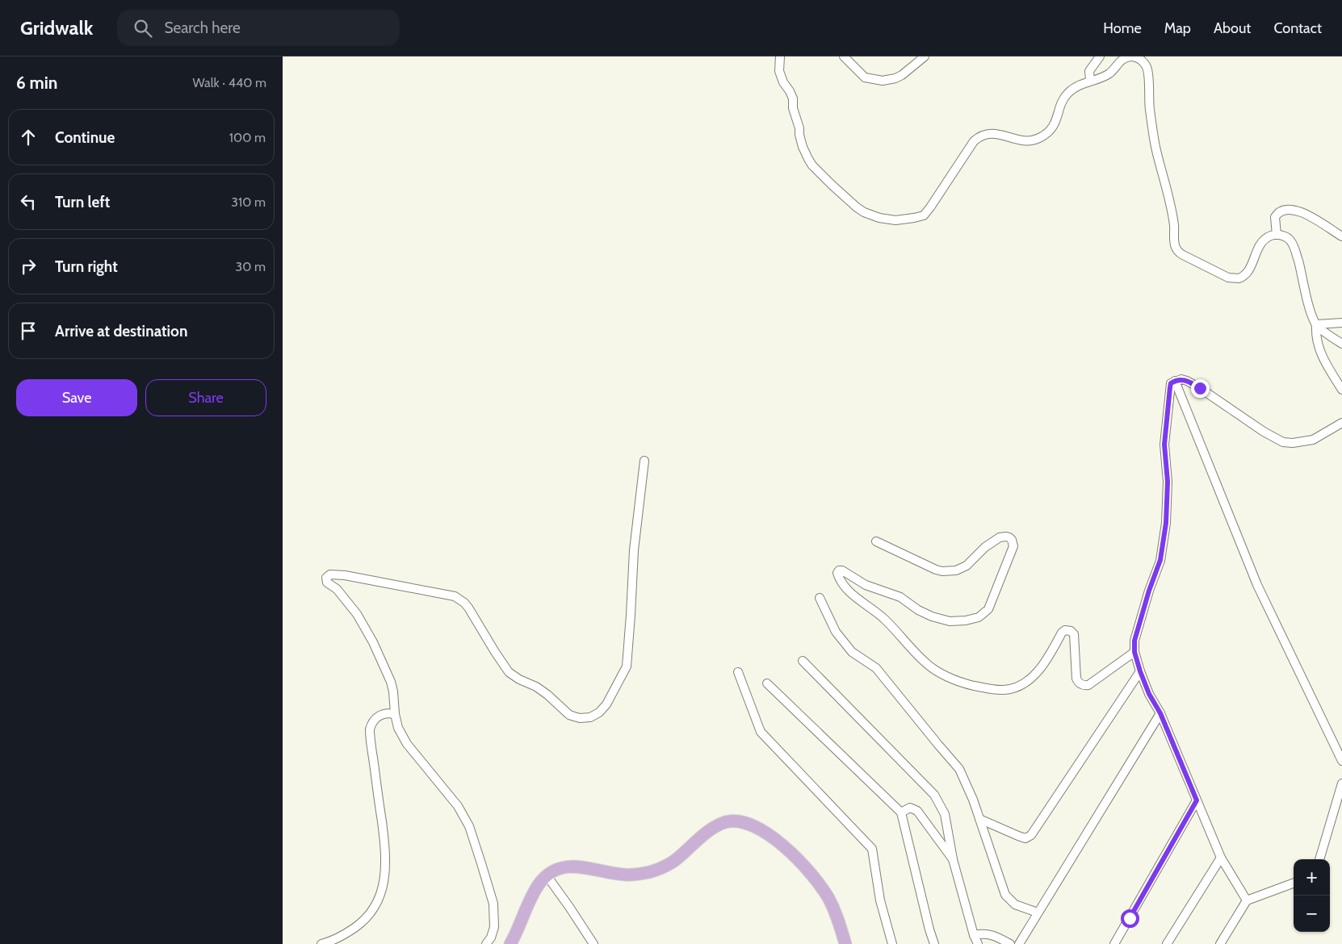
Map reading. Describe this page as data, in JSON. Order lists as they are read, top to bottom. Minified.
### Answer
{"page":{"header":"Gridwalk","search":"Search here","nav":["Home","Map","About","Contact"],"heading":["6 min","Walk · 440 m"],"list":[["Continue","100 m"],["Turn left","310 m"],["Turn right","30 m"],"Arrive at destination"],"buttons":["Save","Share"],"map_buttons":["+","−"]}}
